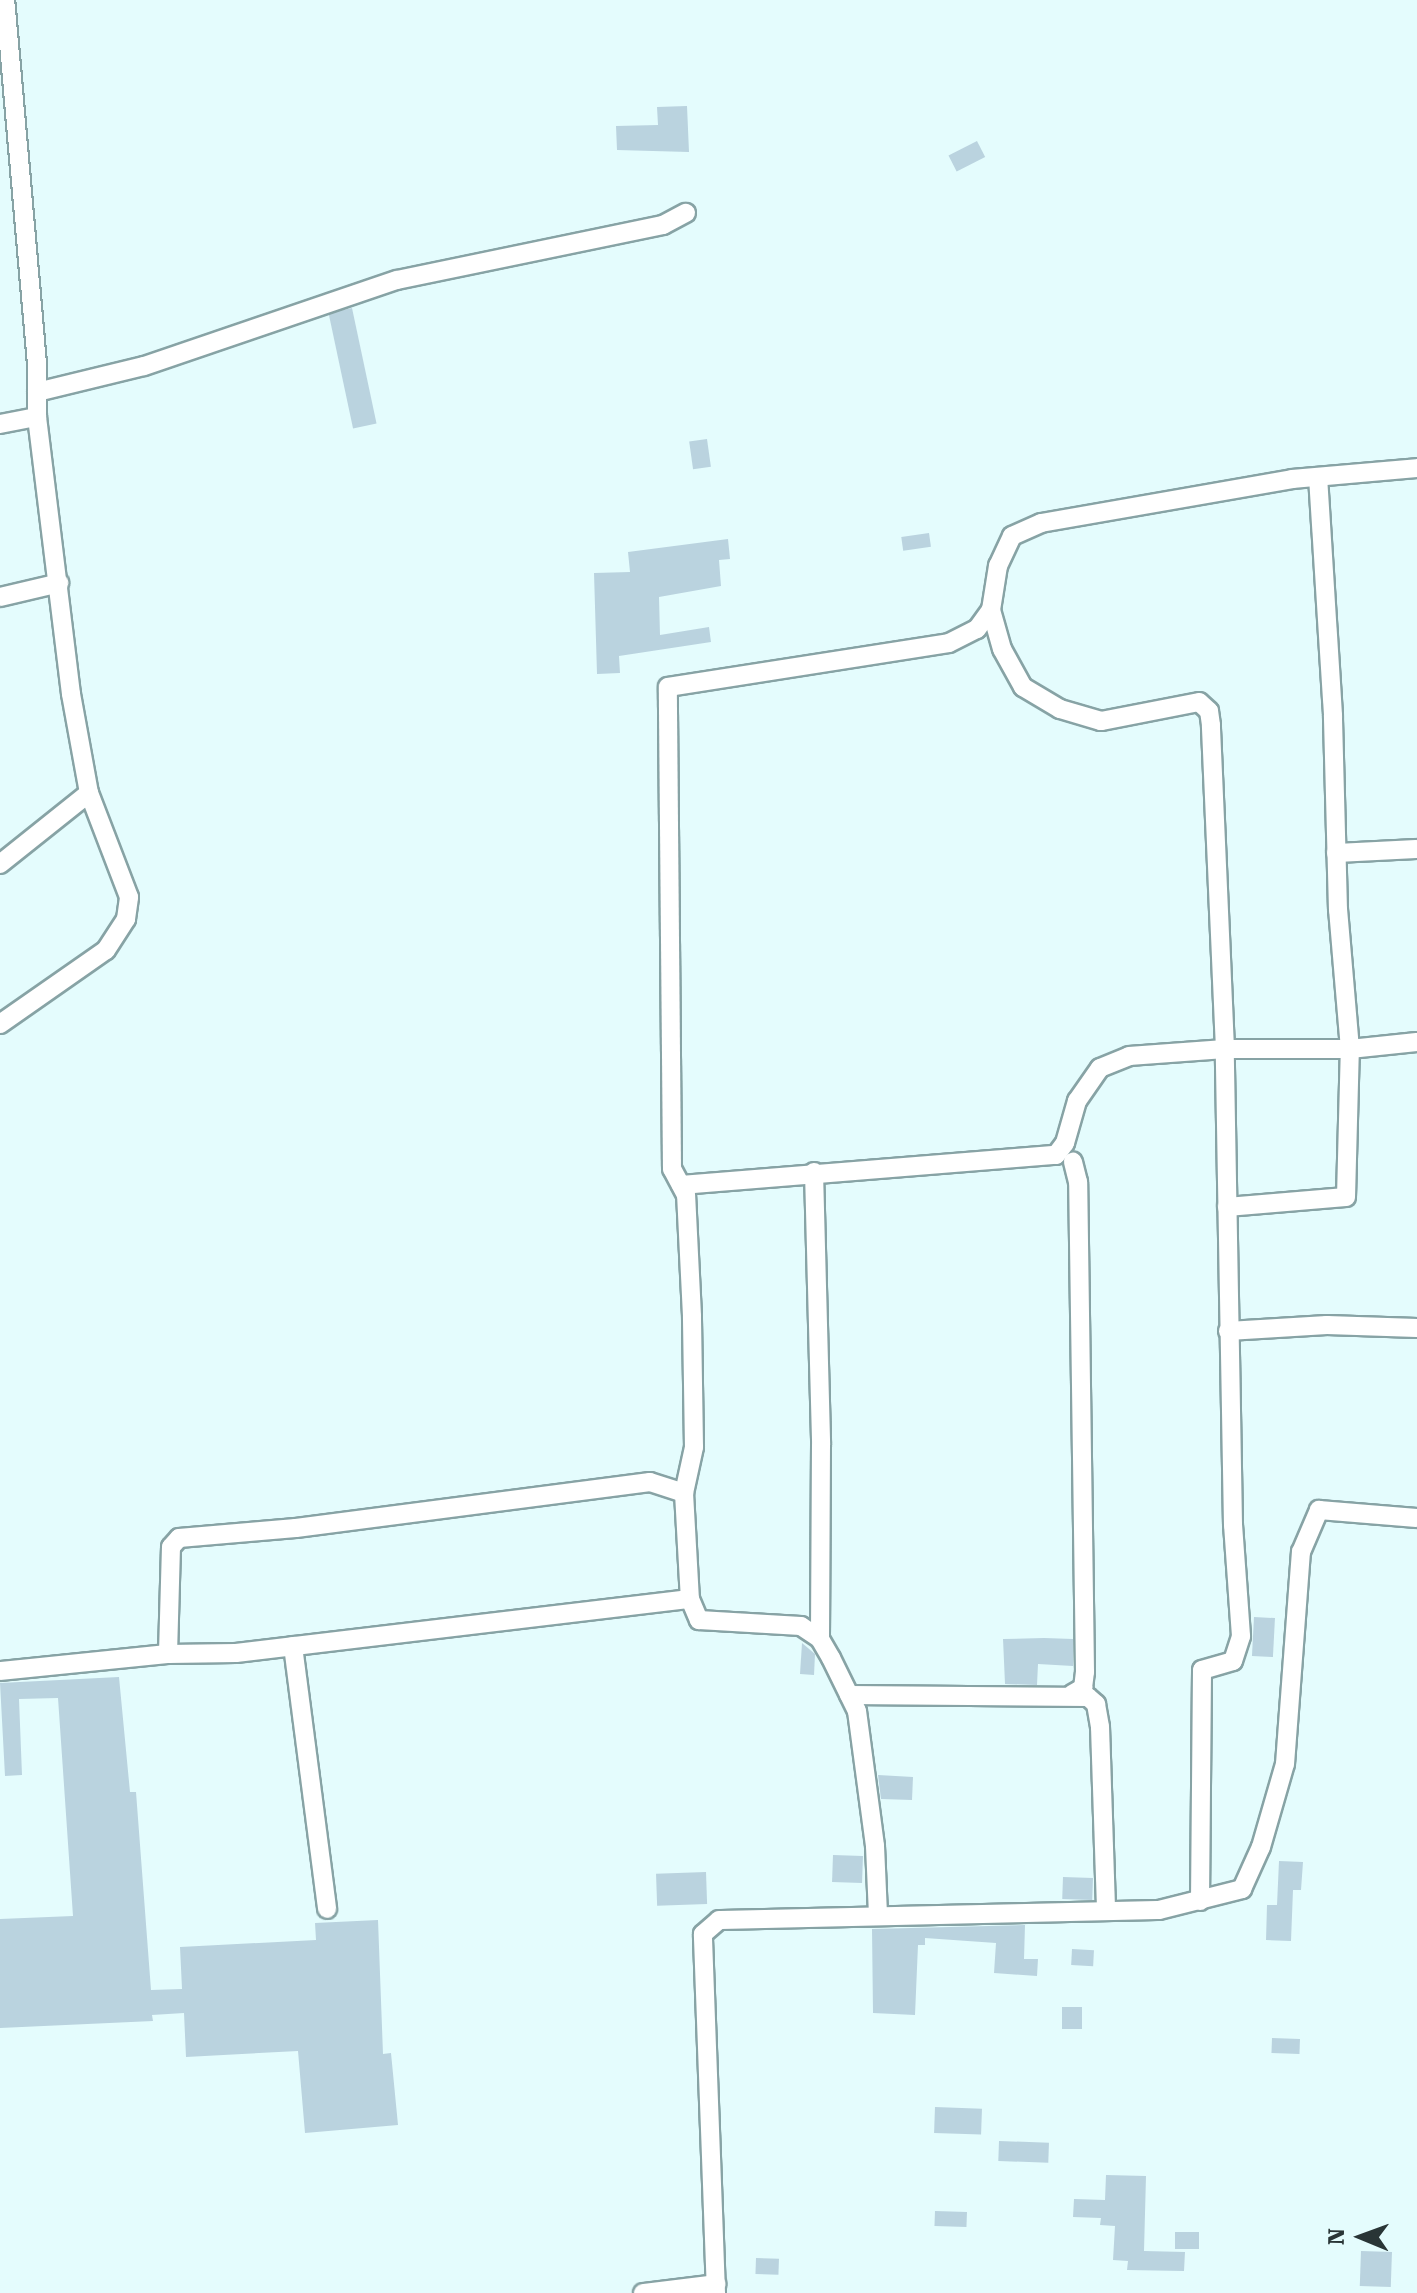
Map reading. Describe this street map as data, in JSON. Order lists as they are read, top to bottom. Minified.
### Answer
{"north":"left"}
